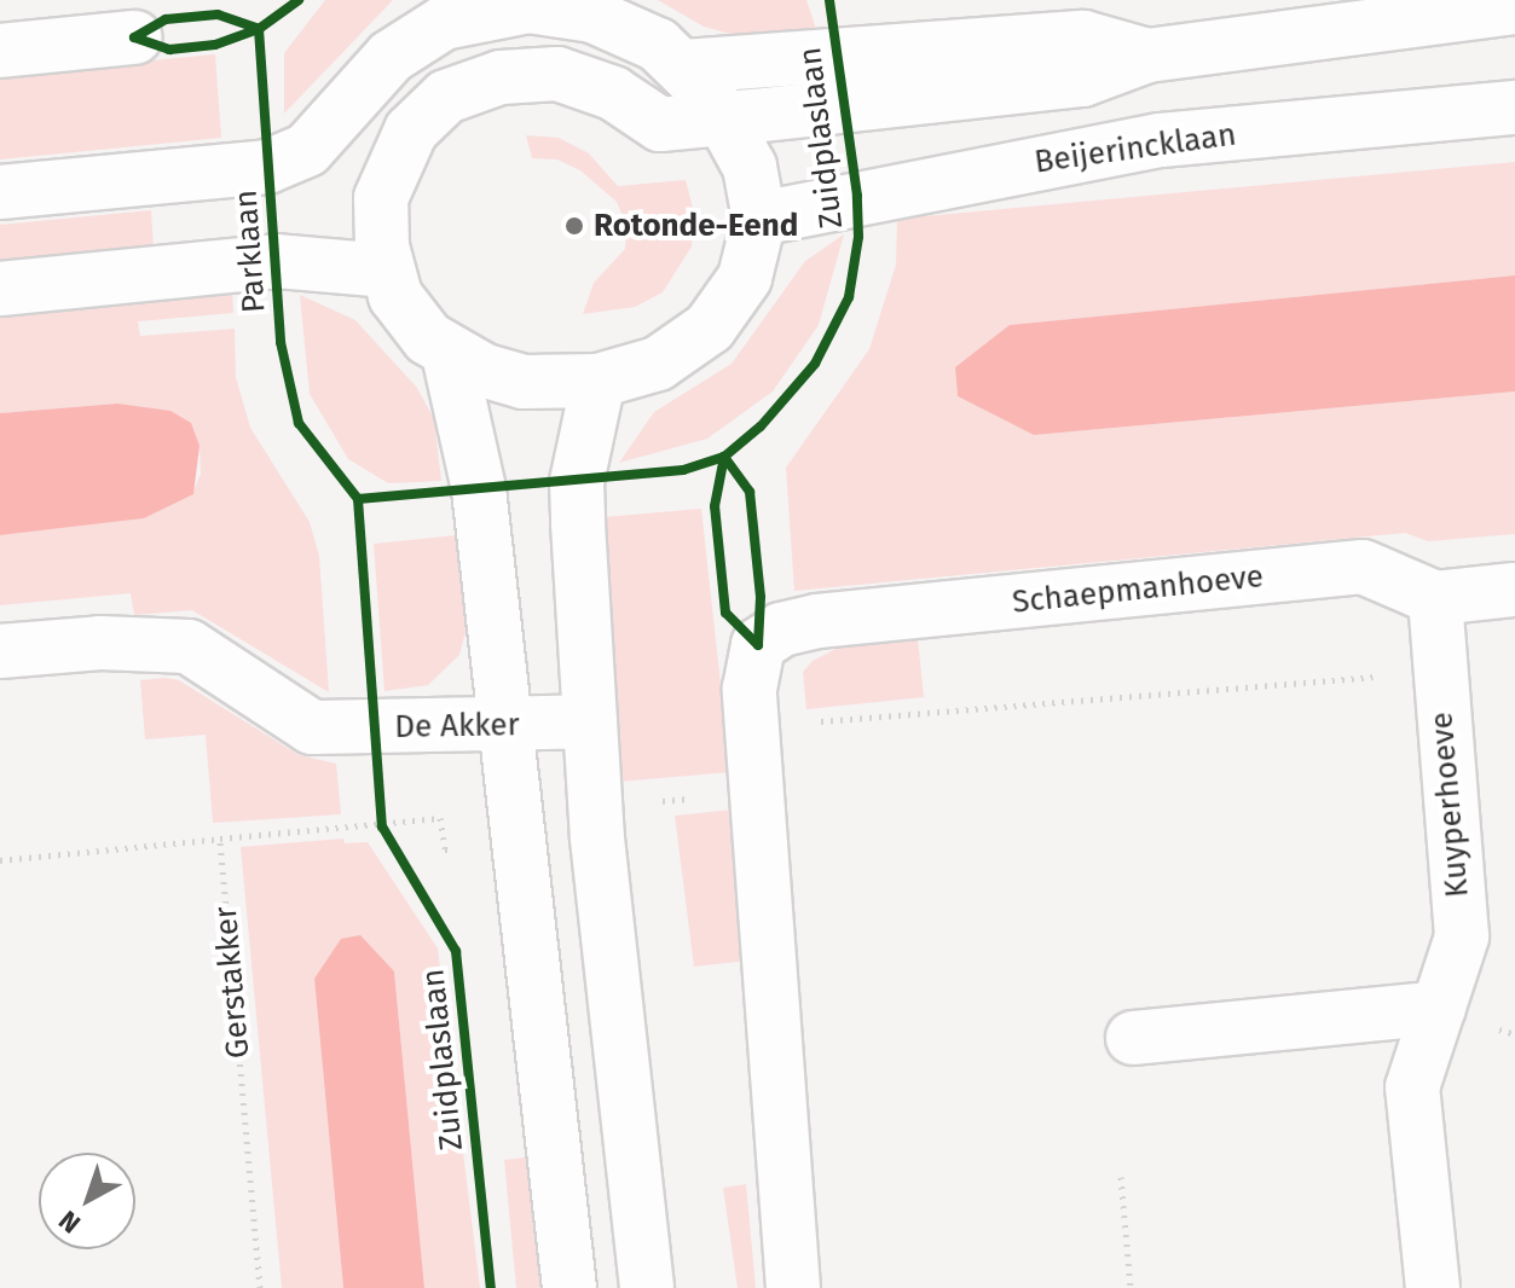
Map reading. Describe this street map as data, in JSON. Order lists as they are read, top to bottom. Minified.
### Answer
{"streets":{"street":["Beijerincklaan","Schaepmanhoeve","De Akker","Kuyperhoeve"],"path":["Gerstakker"],"cycle path":["Zuidplaslaan","Parklaan"]},"crossings":[["Schaepmanhoeve","Kuyperhoeve"]],"places":["Rotonde-Eend"],"north":"bottom left"}
